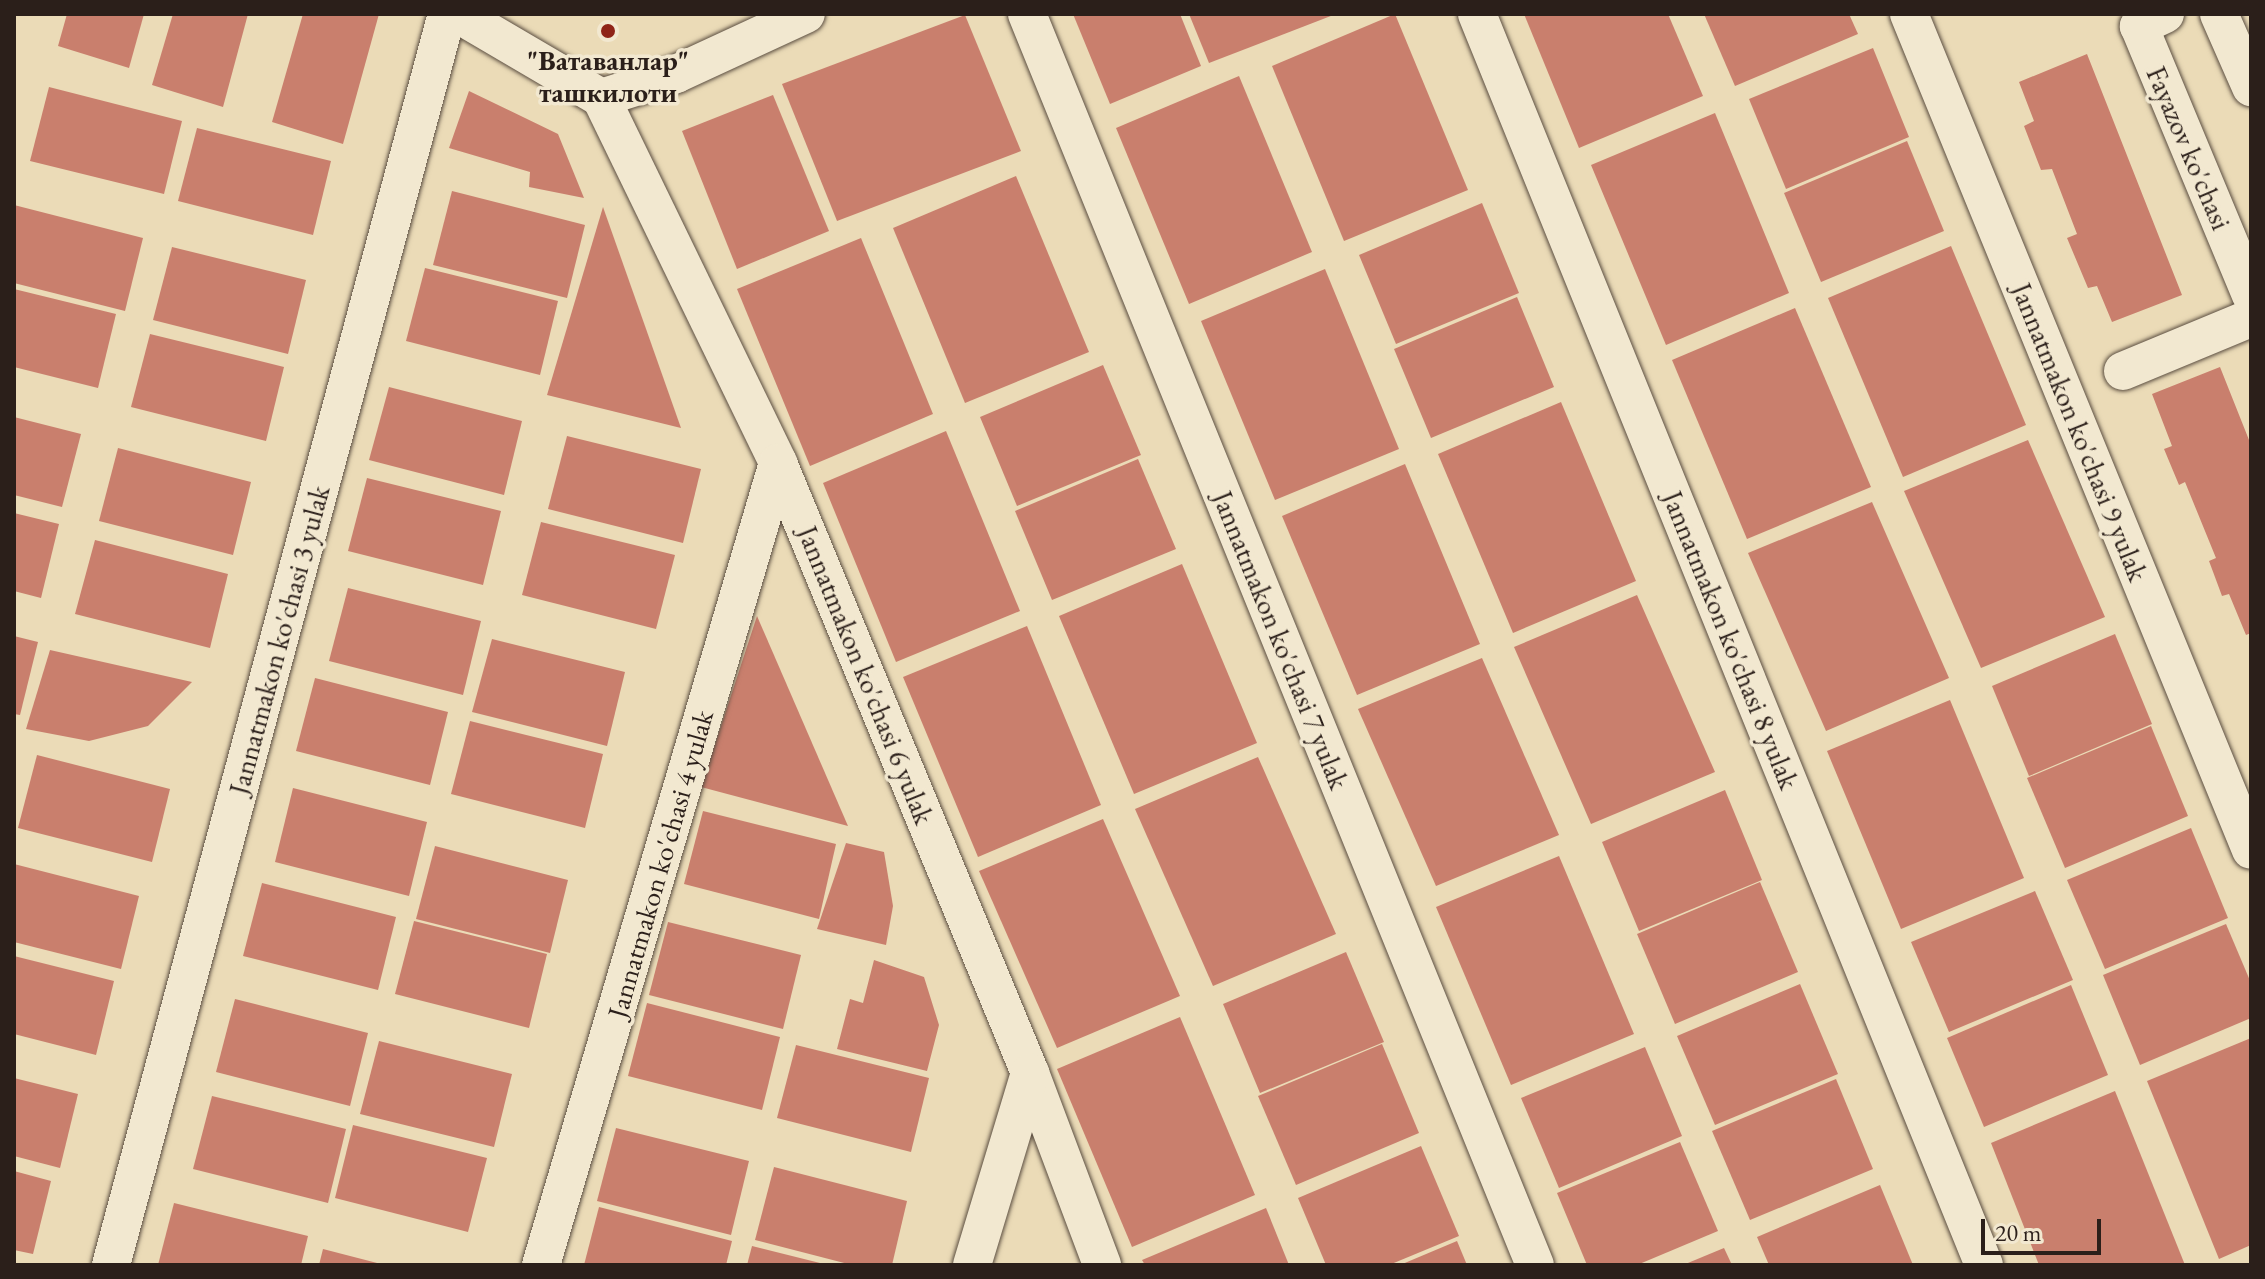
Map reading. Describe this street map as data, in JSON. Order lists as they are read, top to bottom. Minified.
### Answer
{"streets":{"street":["Fayazov ko'chasi","Jannatmakon ko'chasi 9 yulak","Jannatmakon ko'chasi 3 yulak","Jannatmakon ko'chasi 7 yulak","Jannatmakon ko'chasi 8 yulak","Jannatmakon ko'chasi 6 yulak","Jannatmakon ko'chasi 4 yulak"]},"crossings":[["Jannatmakon ko'chasi 6 yulak","Jannatmakon ko'chasi 4 yulak"]],"places":["\"Ватаванлар\" ташкилоти"],"scale_bar":"20 m"}
